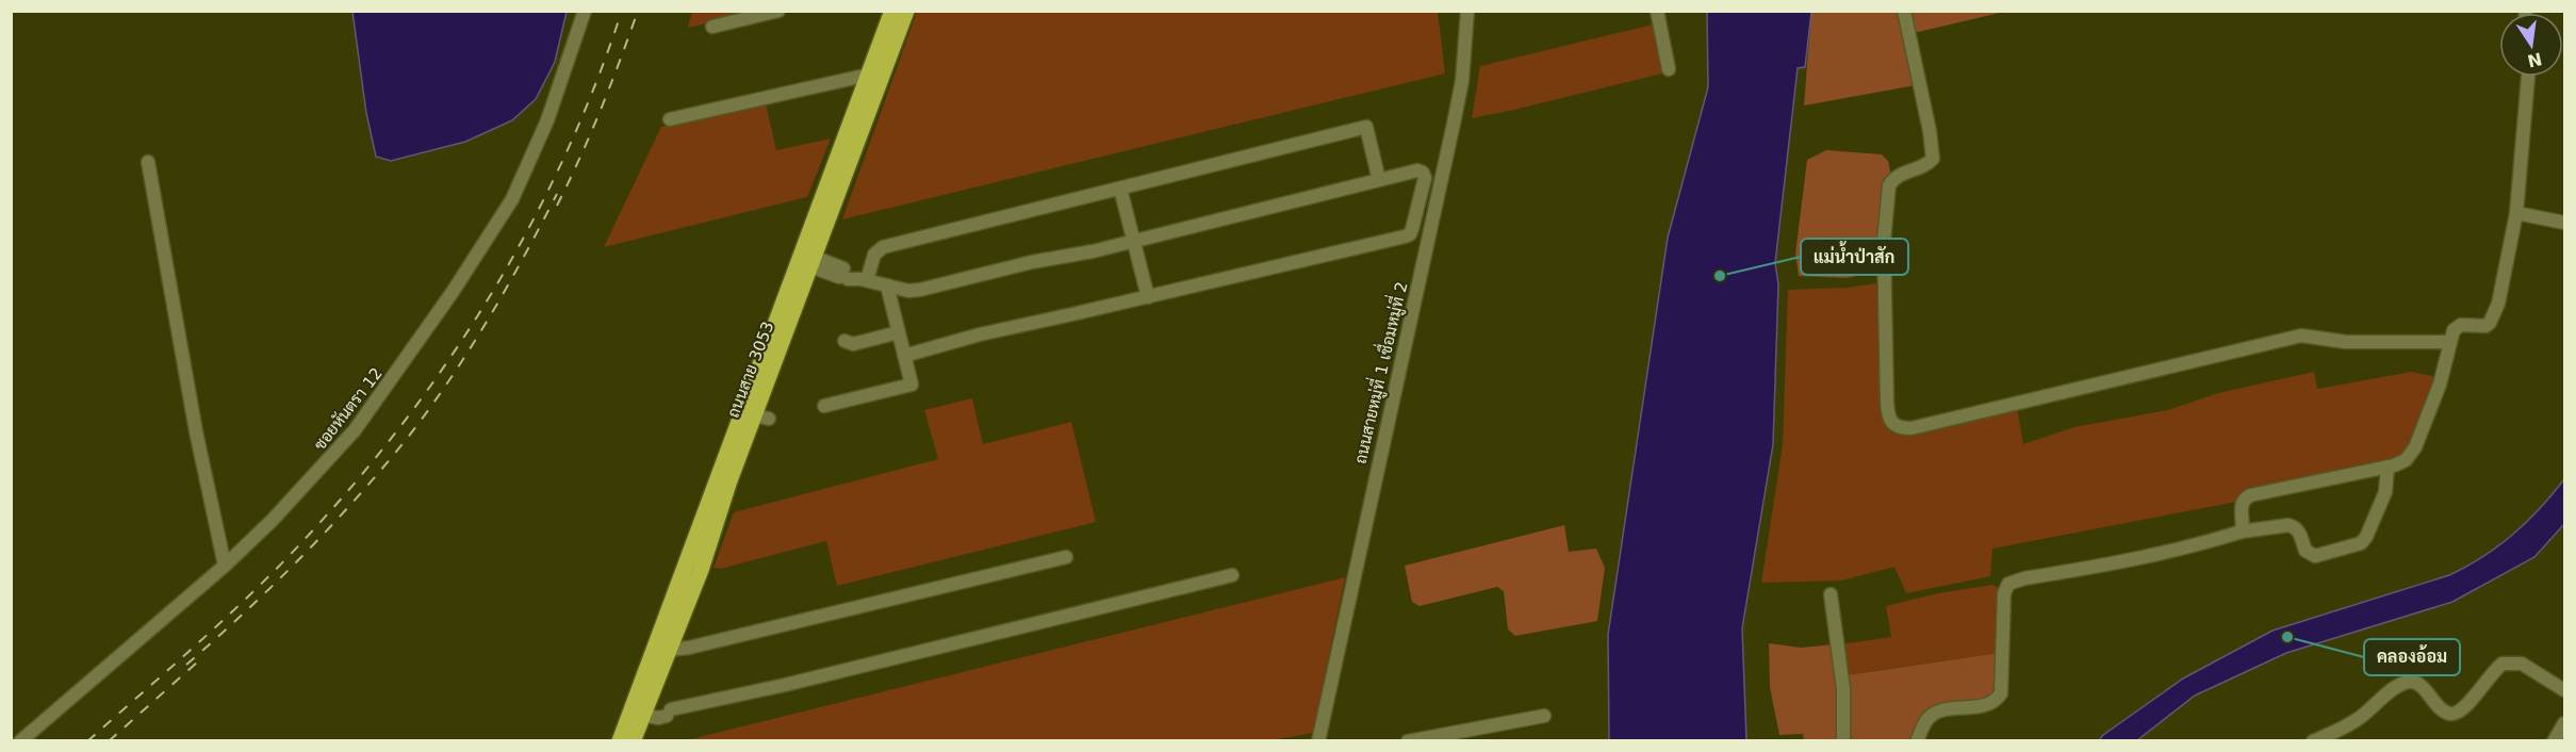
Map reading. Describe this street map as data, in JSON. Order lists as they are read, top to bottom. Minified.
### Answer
{"streets":{"main road":["ถนนสาย 3053"],"street":["ถนนสายหมู่ที่ 1 เชื่อมหมู่ที่ 2","ซอยหันตรา 12"]},"places":["แม่น้ำป่าสัก","คลองอ้อม"],"north":"bottom"}
